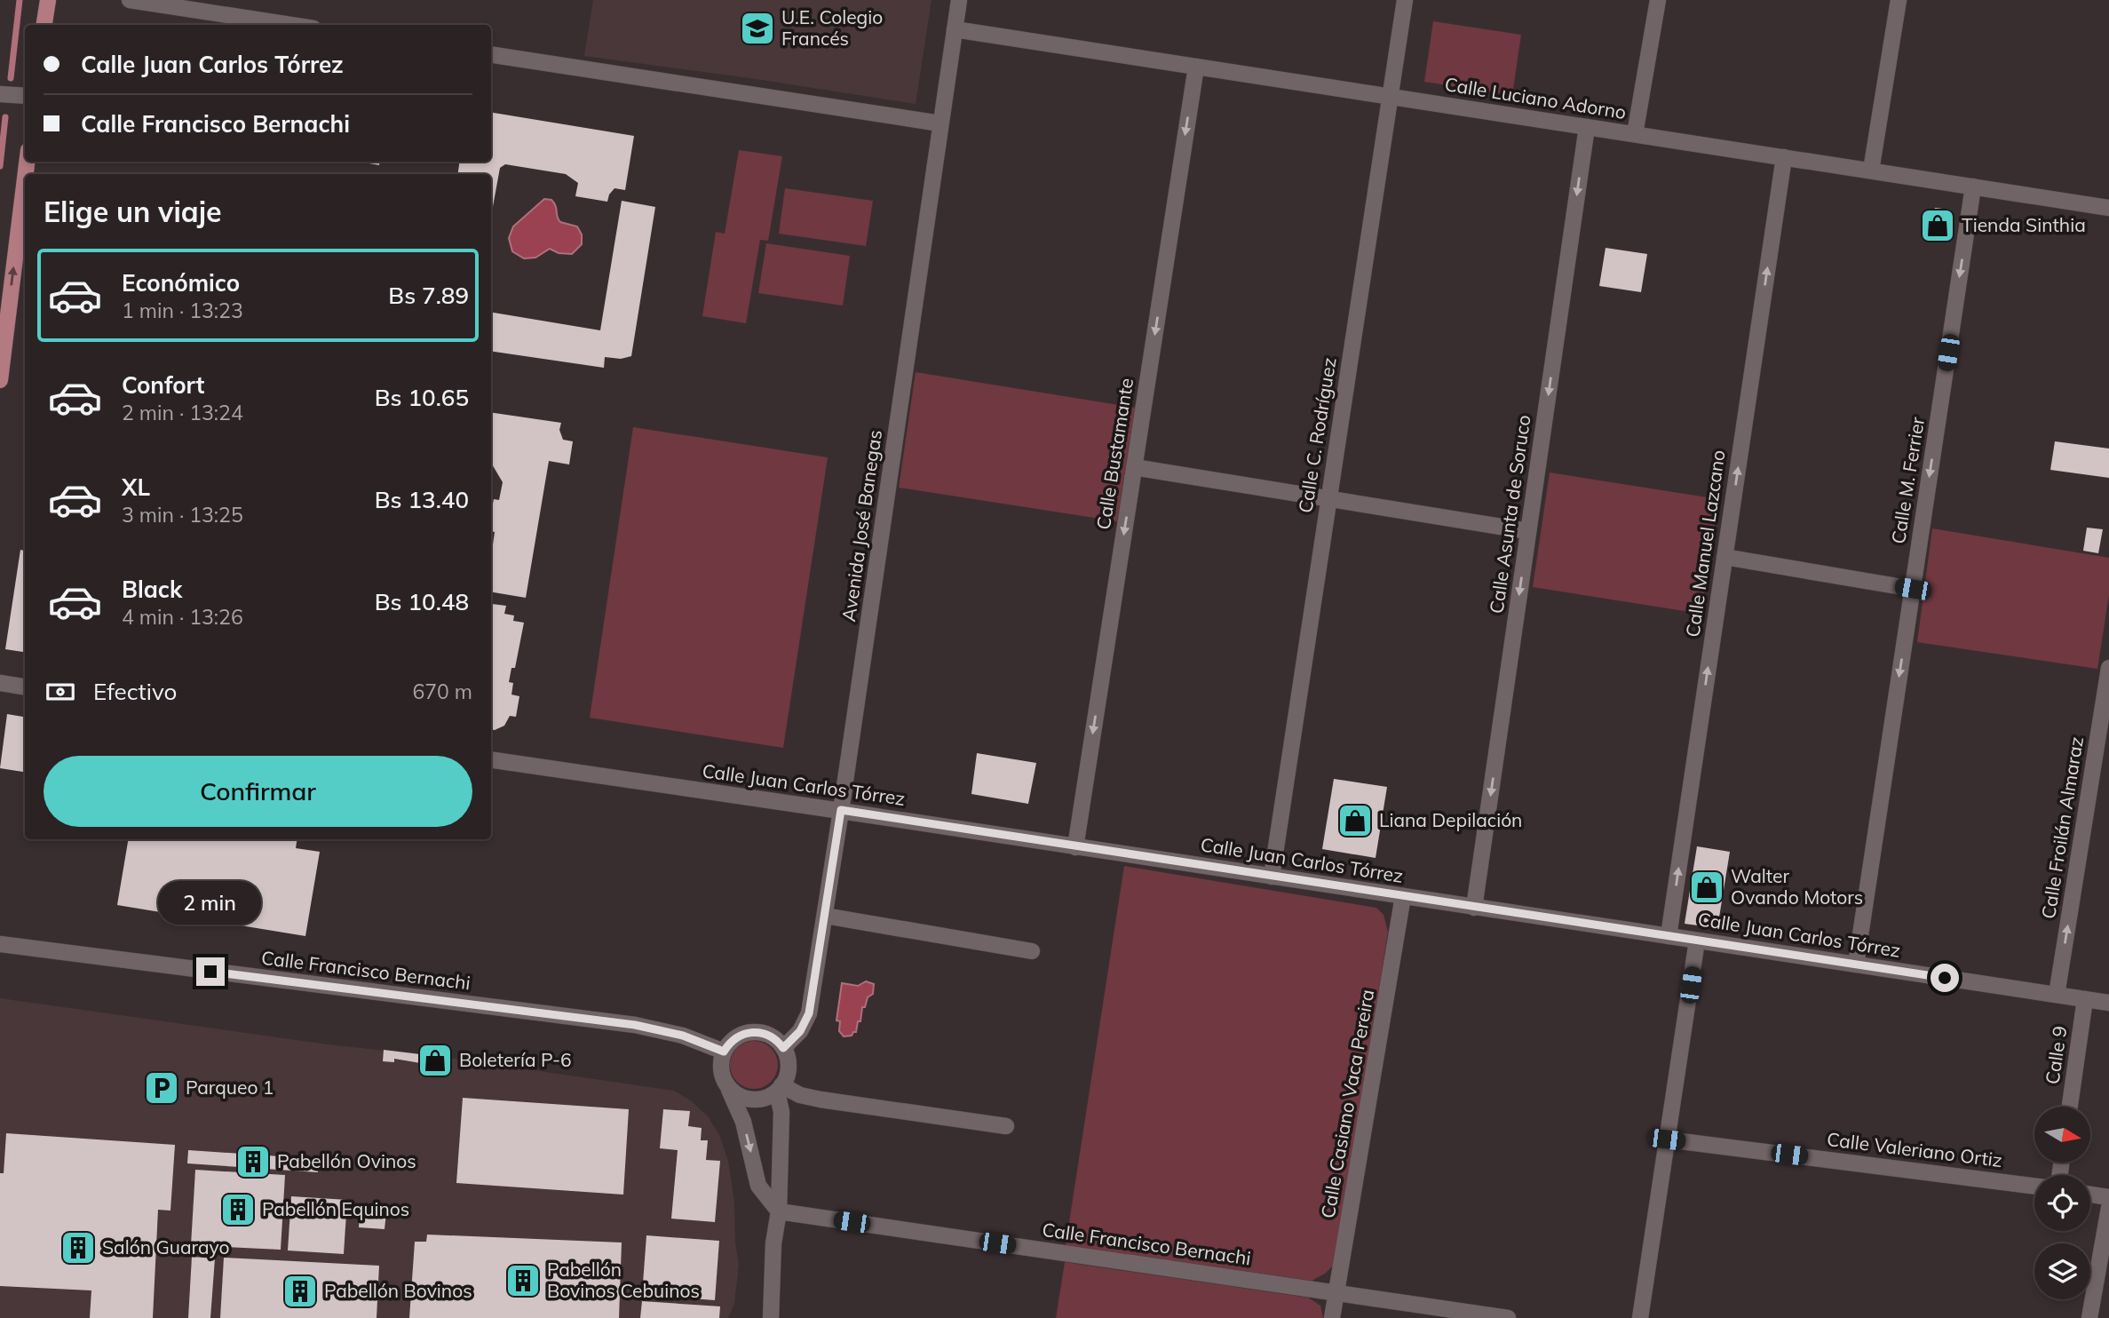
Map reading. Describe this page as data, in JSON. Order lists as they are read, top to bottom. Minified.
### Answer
{"streets":{"street":["Calle Luciano Adorno","Calle C. Rodríguez","Calle Bustamante","Calle M. Ferrier","Calle Asunta de Soruco","Avenida José Banegas","Calle Manuel Lazcano","Calle Juan Carlos Tórrez","Calle Froilán Almaraz","Calle Francisco Bernachi","Calle 9","Calle Casiano Vaca Pereira","Calle Valeriano Ortiz"]},"crossings":[["Calle Luciano Adorno","Calle C. Rodríguez"],["Calle Luciano Adorno","Calle Bustamante"],["Calle Luciano Adorno","Calle M. Ferrier"],["Calle Luciano Adorno","Calle Asunta de Soruco"],["Calle Luciano Adorno","Avenida José Banegas"],["Calle Luciano Adorno","Calle Manuel Lazcano"],["Calle C. Rodríguez","Calle Juan Carlos Tórrez"],["Calle Bustamante","Calle Juan Carlos Tórrez"],["Calle M. Ferrier","Calle Juan Carlos Tórrez"],["Calle Asunta de Soruco","Calle Juan Carlos Tórrez"],["Avenida José Banegas","Calle Juan Carlos Tórrez"],["Avenida José Banegas","Calle Francisco Bernachi"],["Calle Manuel Lazcano","Calle Juan Carlos Tórrez"],["Calle Juan Carlos Tórrez","Calle Froilán Almaraz"],["Calle Juan Carlos Tórrez","Calle 9"],["Calle Juan Carlos Tórrez","Calle Casiano Vaca Pereira"],["Calle Francisco Bernachi","Calle Casiano Vaca Pereira"]],"one_way":["Calle Bustamante","Calle M. Ferrier","Calle Asunta de Soruco","Calle Manuel Lazcano","Calle Froilán Almaraz"],"places":{"school or university":["U.E. Colegio Francés"],"shop":["Tienda Sinthia","Liana Depilación","Walter Ovando Motors","Boletería P-6"],"parking":["Parqueo 1"],"building":["Pabellón Ovinos","Pabellón Equinos","Salón Guarayo","Pabellón Bovinos Cebuinos","Pabellón Bovinos"]},"north":"right","page":{"banner":["Calle Juan Carlos Tórrez","Calle Francisco Bernachi"],"heading":"Elige un viaje","list":[{"name":"Económico","note":"1 min · 13:23","value":"Bs 7.89"},{"name":"Confort","note":"2 min · 13:24","value":"Bs 10.65"},{"name":"XL","note":"3 min · 13:25","value":"Bs 13.40"},{"name":"Black","note":"4 min · 13:26","value":"Bs 10.48"}],"pay":["Efectivo","670 m"],"buttons":"Confirmar","bubble":"2 min"}}
